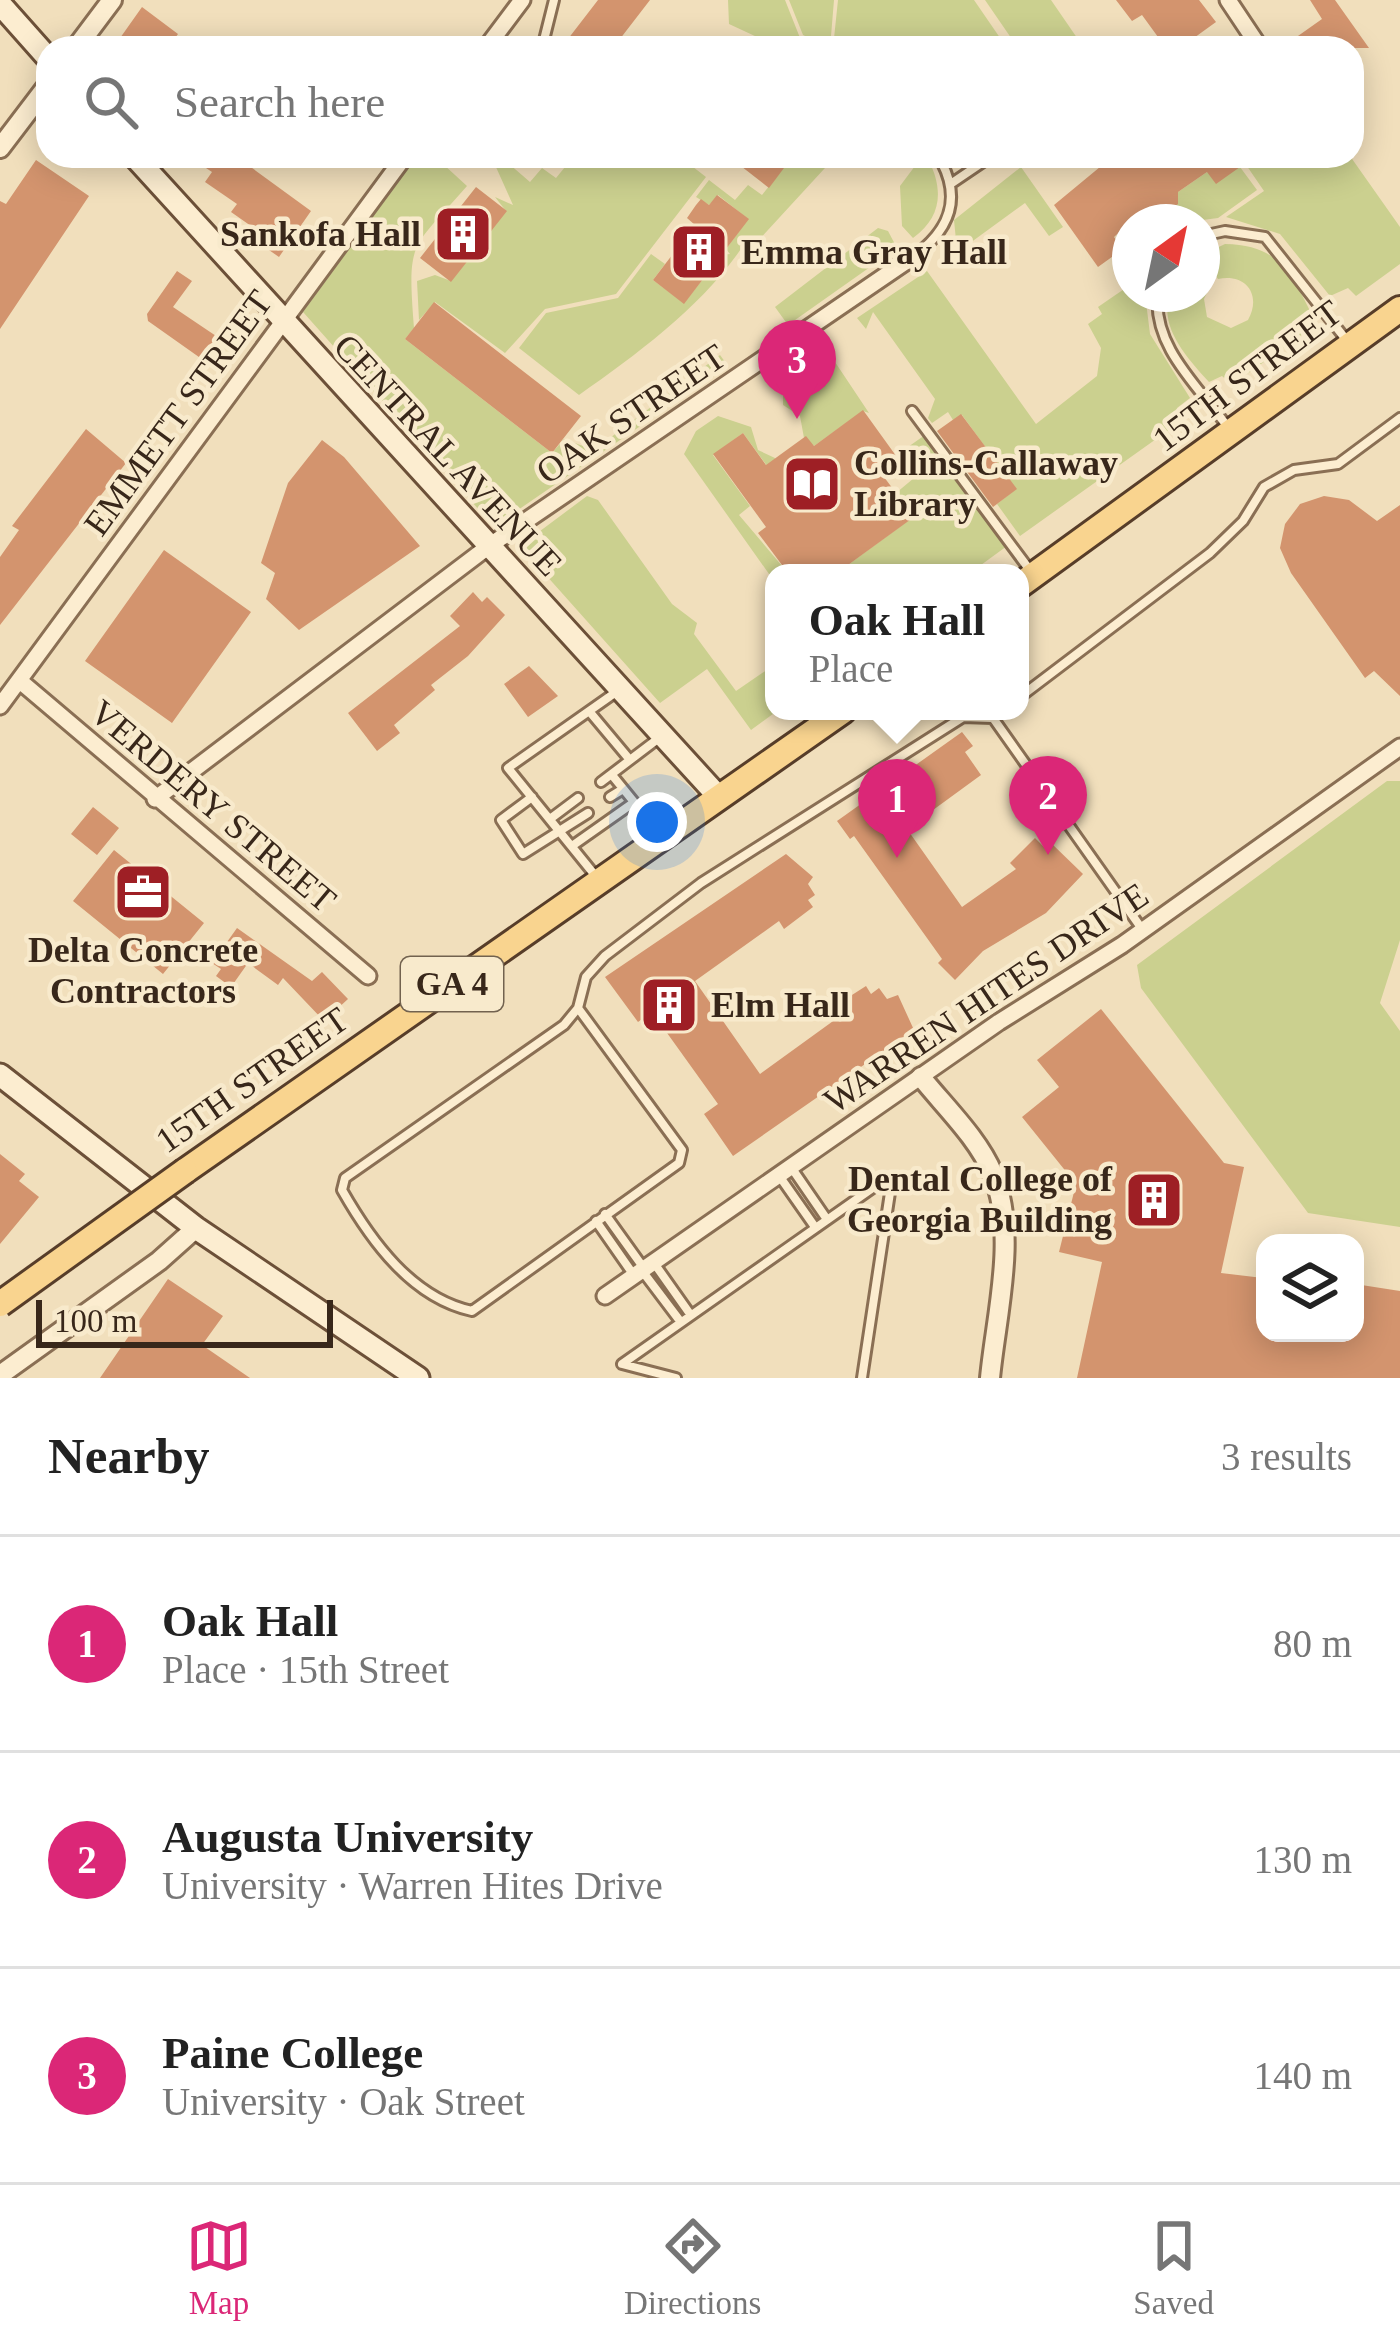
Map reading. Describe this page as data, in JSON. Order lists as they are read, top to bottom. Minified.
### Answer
{"streets":{"main road":["15TH STREET","CENTRAL AVENUE","GA 4"],"street":["EMMETT STREET","OAK STREET","VERDERY STREET","WARREN HITES DRIVE"]},"crossings":[["15TH STREET","CENTRAL AVENUE"],["EMMETT STREET","CENTRAL AVENUE"],["EMMETT STREET","VERDERY STREET"],["OAK STREET","CENTRAL AVENUE"],["OAK STREET","VERDERY STREET"]],"places":{"building":["Sankofa Hall","Emma Gray Hall","Elm Hall","Dental College of Georgia Building"],"library":["Collins-Callaway Library"],"office":["Delta Concrete Contractors"]},"scale_bar":"100 m","north":"top right","page":{"search":"Search here","pins":["3","2","1"],"popup":["Oak Hall","Place"],"scale":"100 m","heading":["Nearby","3 results"],"list":[{"mark":"1","name":"Oak Hall","note":"Place · 15th Street","value":"80 m"},{"mark":"2","name":"Augusta University","note":"University · Warren Hites Drive","value":"130 m"},{"mark":"3","name":"Paine College","note":"University · Oak Street","value":"140 m"}],"nav":["Map","Directions","Saved"]}}
